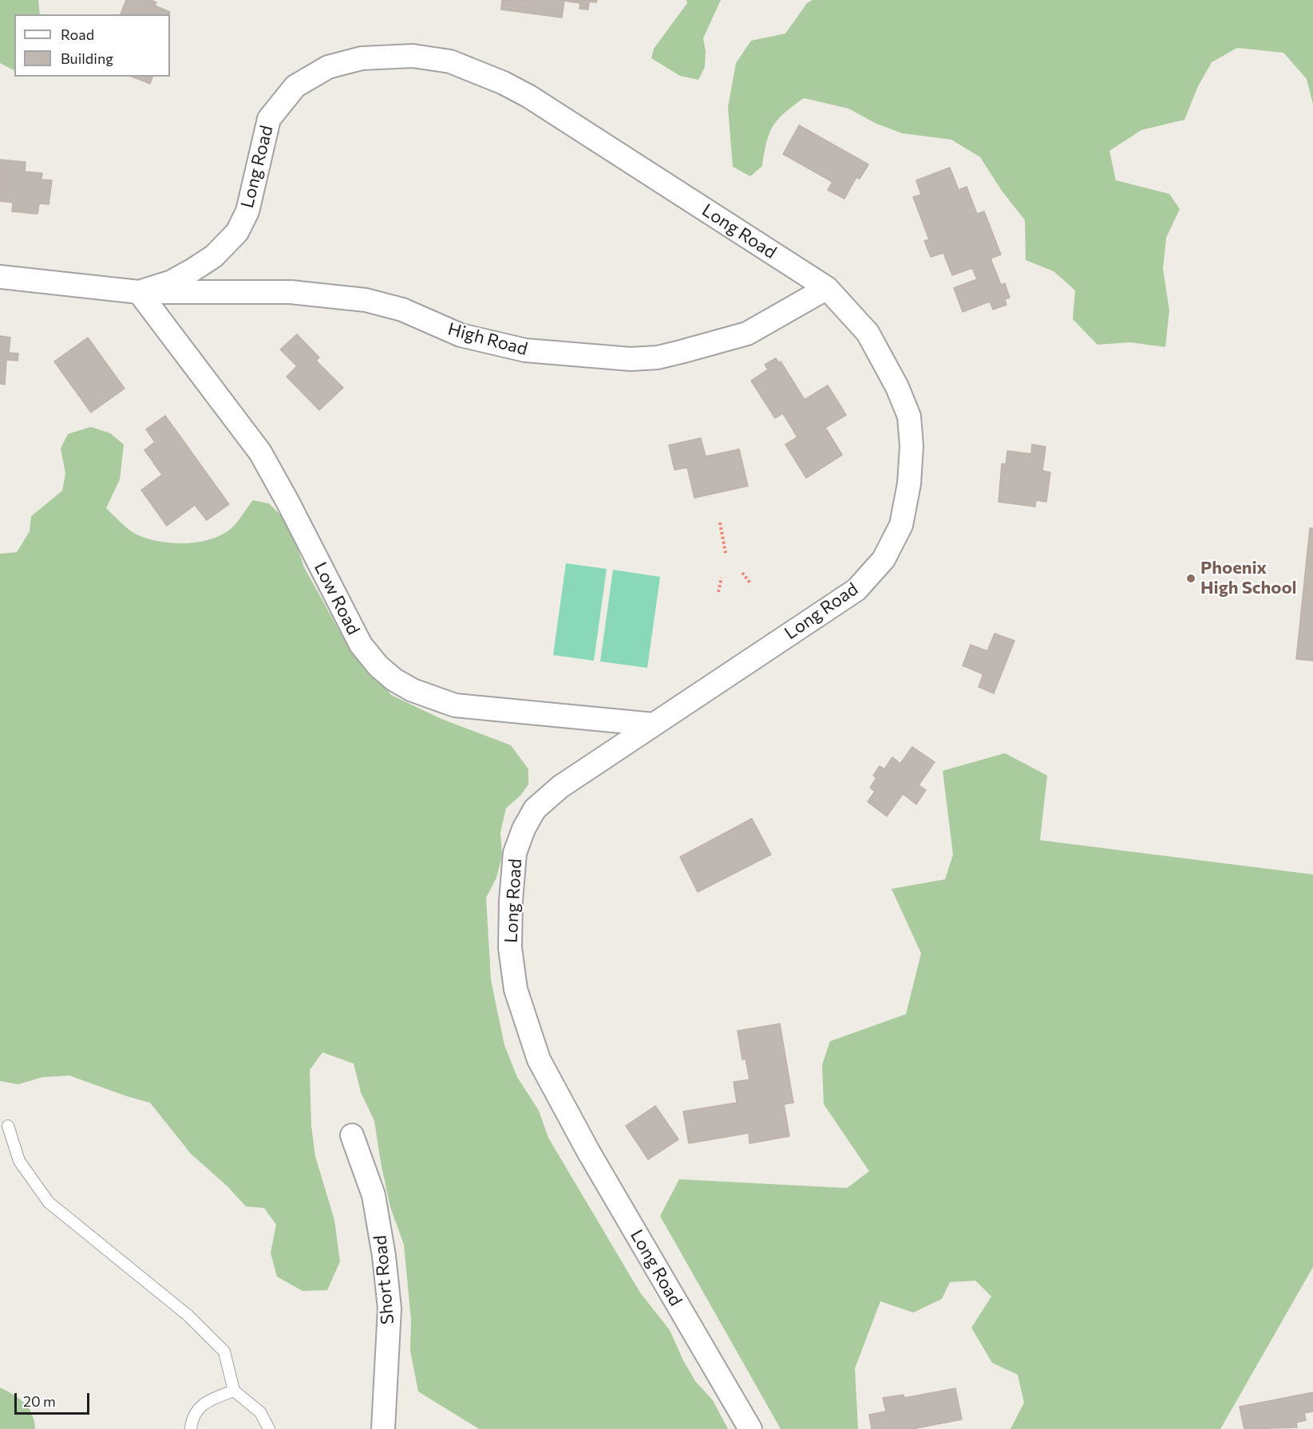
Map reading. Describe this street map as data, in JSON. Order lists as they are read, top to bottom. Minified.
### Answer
{"streets":{"street":["Long Road","High Road","Low Road","Short Road"]},"crossings":[["Long Road","High Road"],["Long Road","Low Road"],["High Road","Low Road"]],"places":["Phoenix High School"],"legend":["Road","Building"],"scale_bar":"20 m"}
